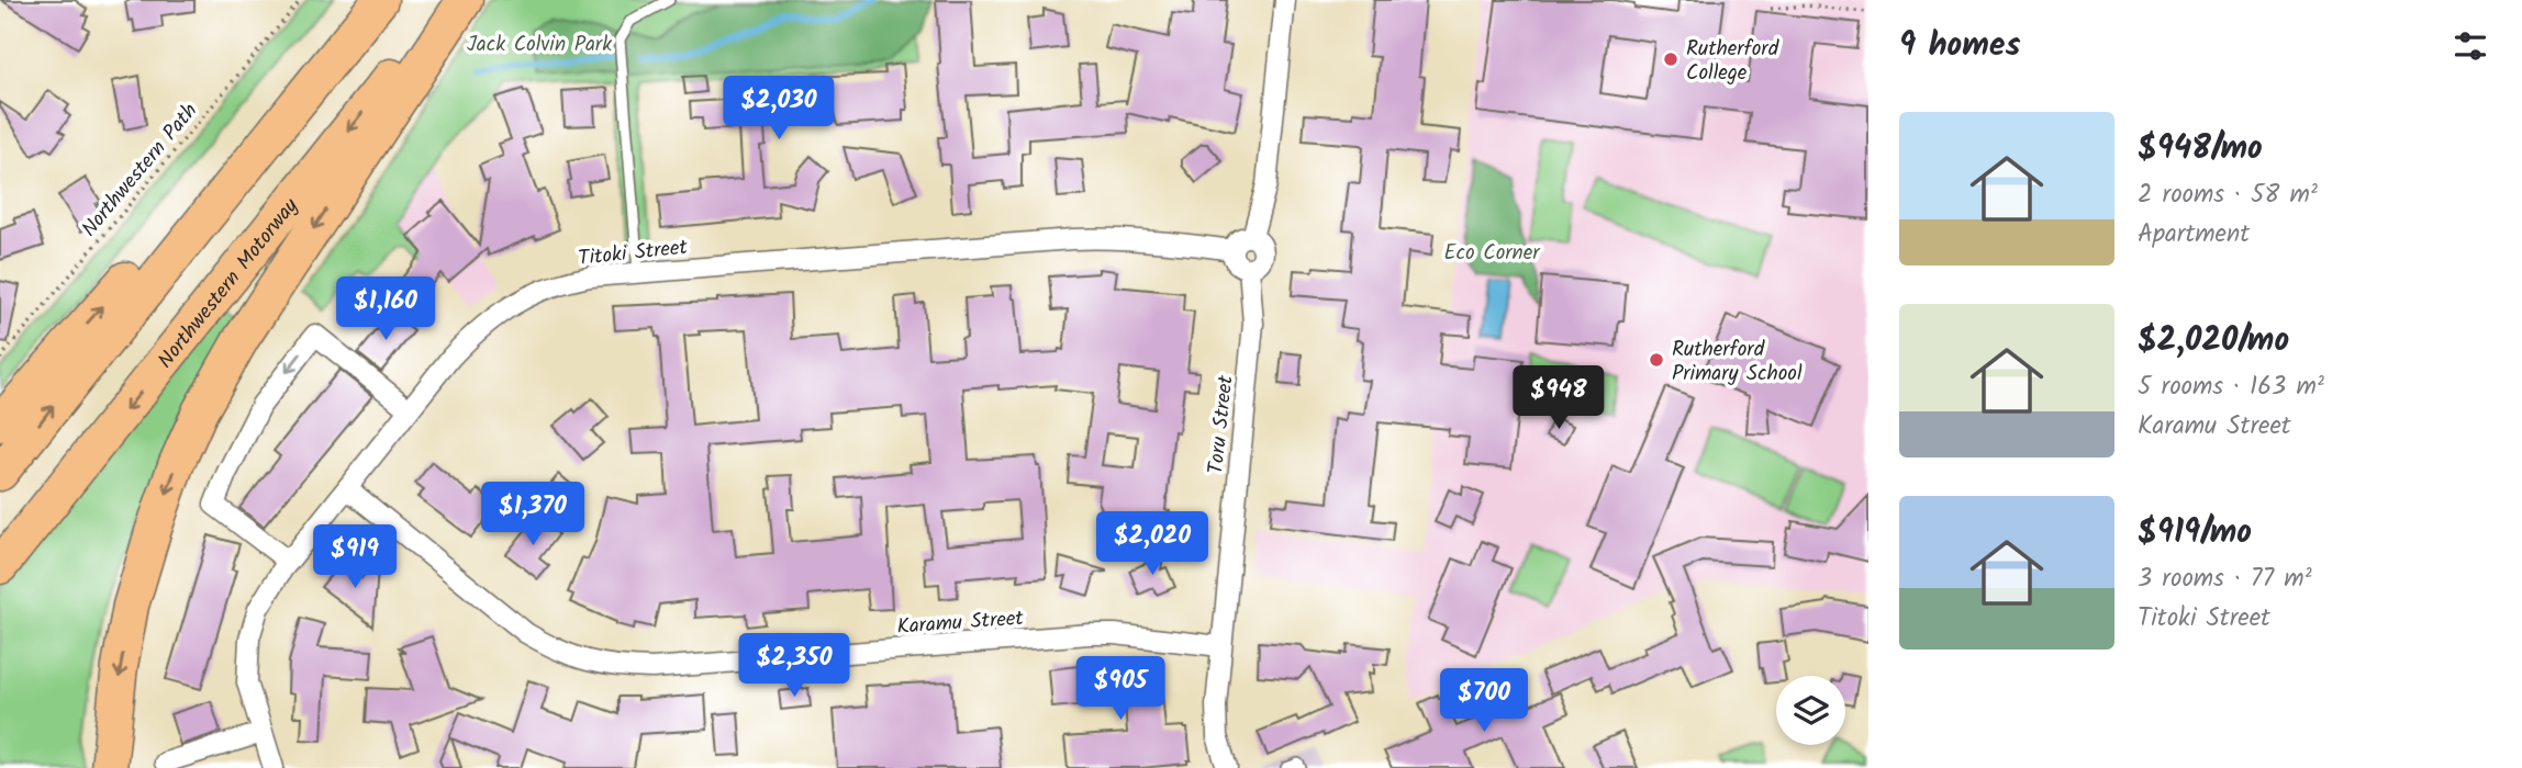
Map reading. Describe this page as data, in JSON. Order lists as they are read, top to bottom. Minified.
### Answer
{"streets":{"highway":["Northwestern Motorway"],"street":["Titoki Street","Toru Street","Karamu Street"],"path":["Northwestern Path"]},"crossings":[["Titoki Street","Toru Street"],["Titoki Street","Karamu Street"],["Toru Street","Karamu Street"]],"parks":["Jack Colvin Park","Eco Corner"],"places":["Rutherford College","Rutherford Primary School"],"page":{"heading":"9 homes","price":["$2,030","$1,160","$948","$1,370","$2,020","$919","$2,350","$905","$700"],"list":[{"name":"$948/mo","note":"2 rooms · 58 m² · Apartment"},{"name":"$2,020/mo","note":"5 rooms · 163 m² · Karamu Street"},{"name":"$919/mo","note":"3 rooms · 77 m² · Titoki Street"}]}}
